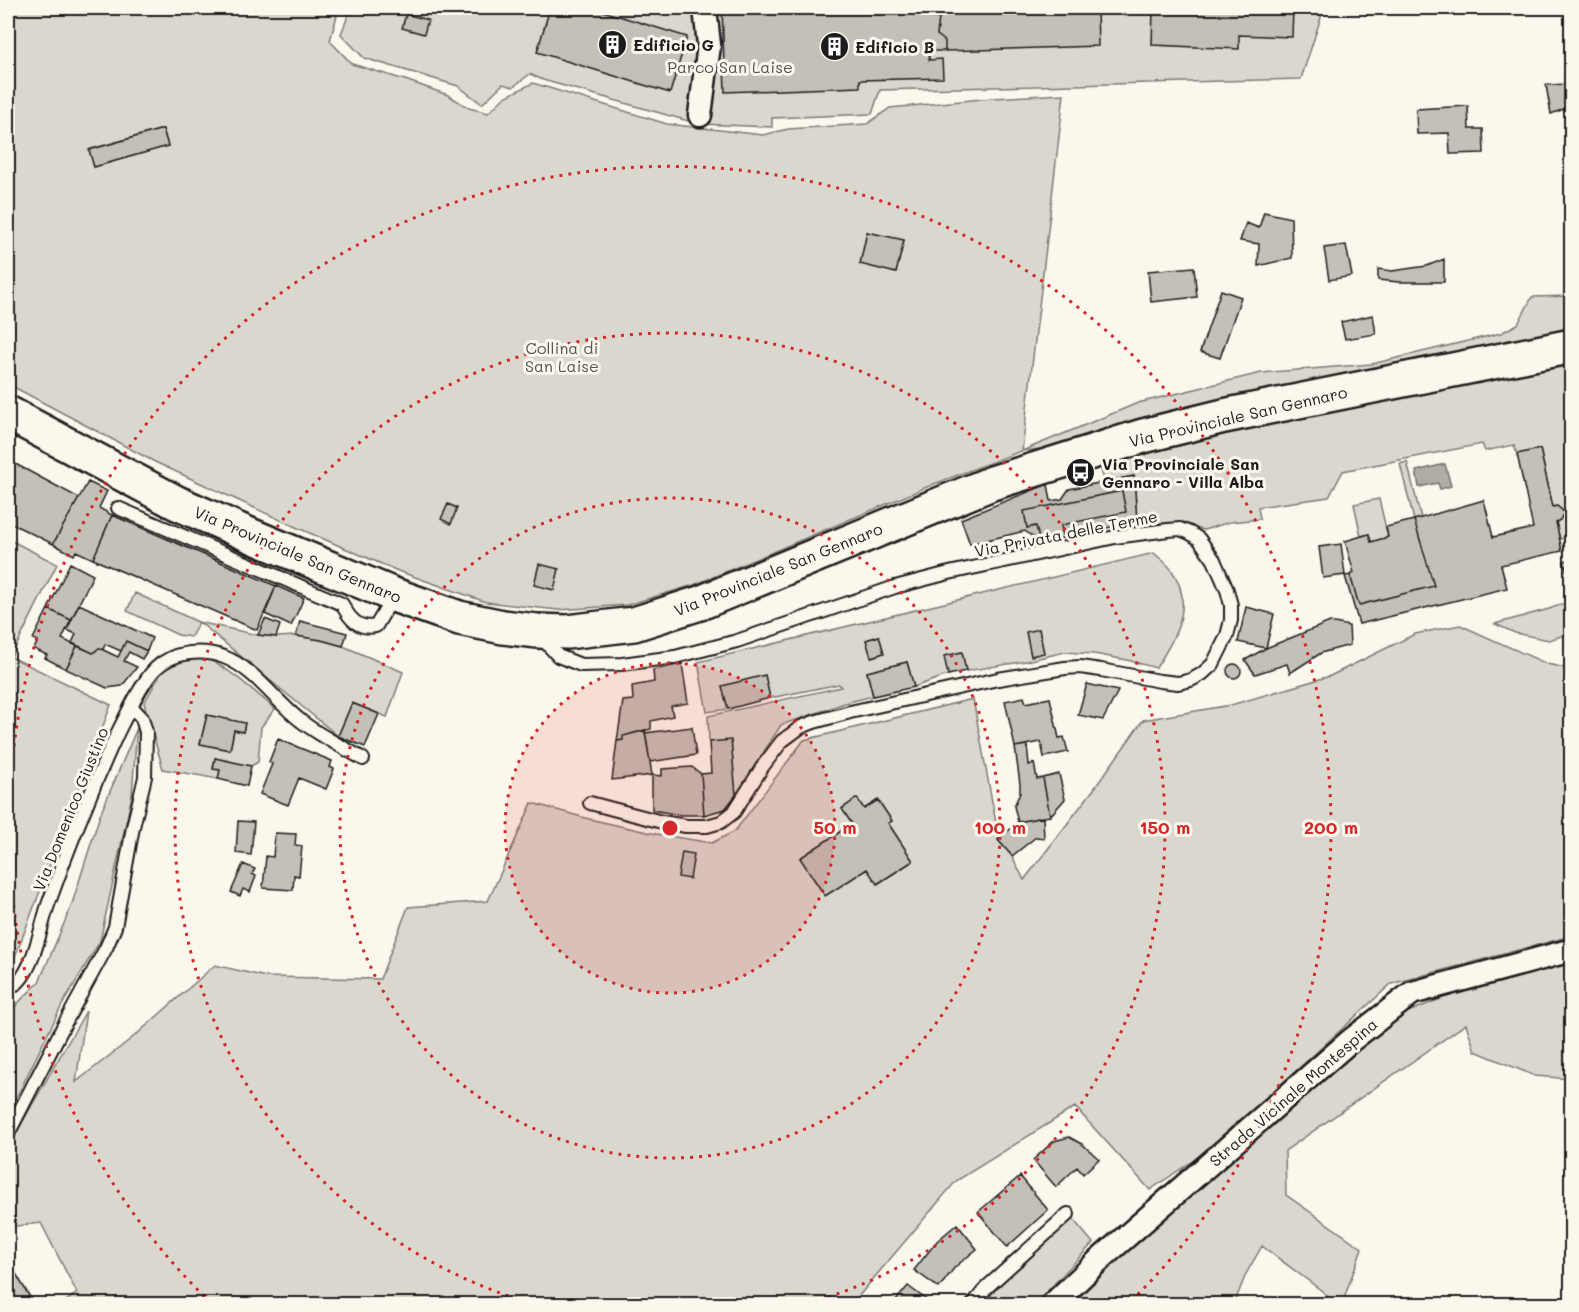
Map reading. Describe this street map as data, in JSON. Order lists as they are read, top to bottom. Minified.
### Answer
{"streets":{"main road":["Via Provinciale San Gennaro"],"street":["Strada Vicinale Montespina"],"lane":["Via Privata delle Terme","Via Domenico Giustino"]},"crossings":[["Via Provinciale San Gennaro","Via Privata delle Terme"]],"parks":["Parco San Laise","Collina di San Laise"],"places":{"building":["Edificio G","Edificio B"],"bus stop":["Via Provinciale San Gennaro - Villa Alba"]},"rings":["50 m","100 m","150 m","200 m"]}
